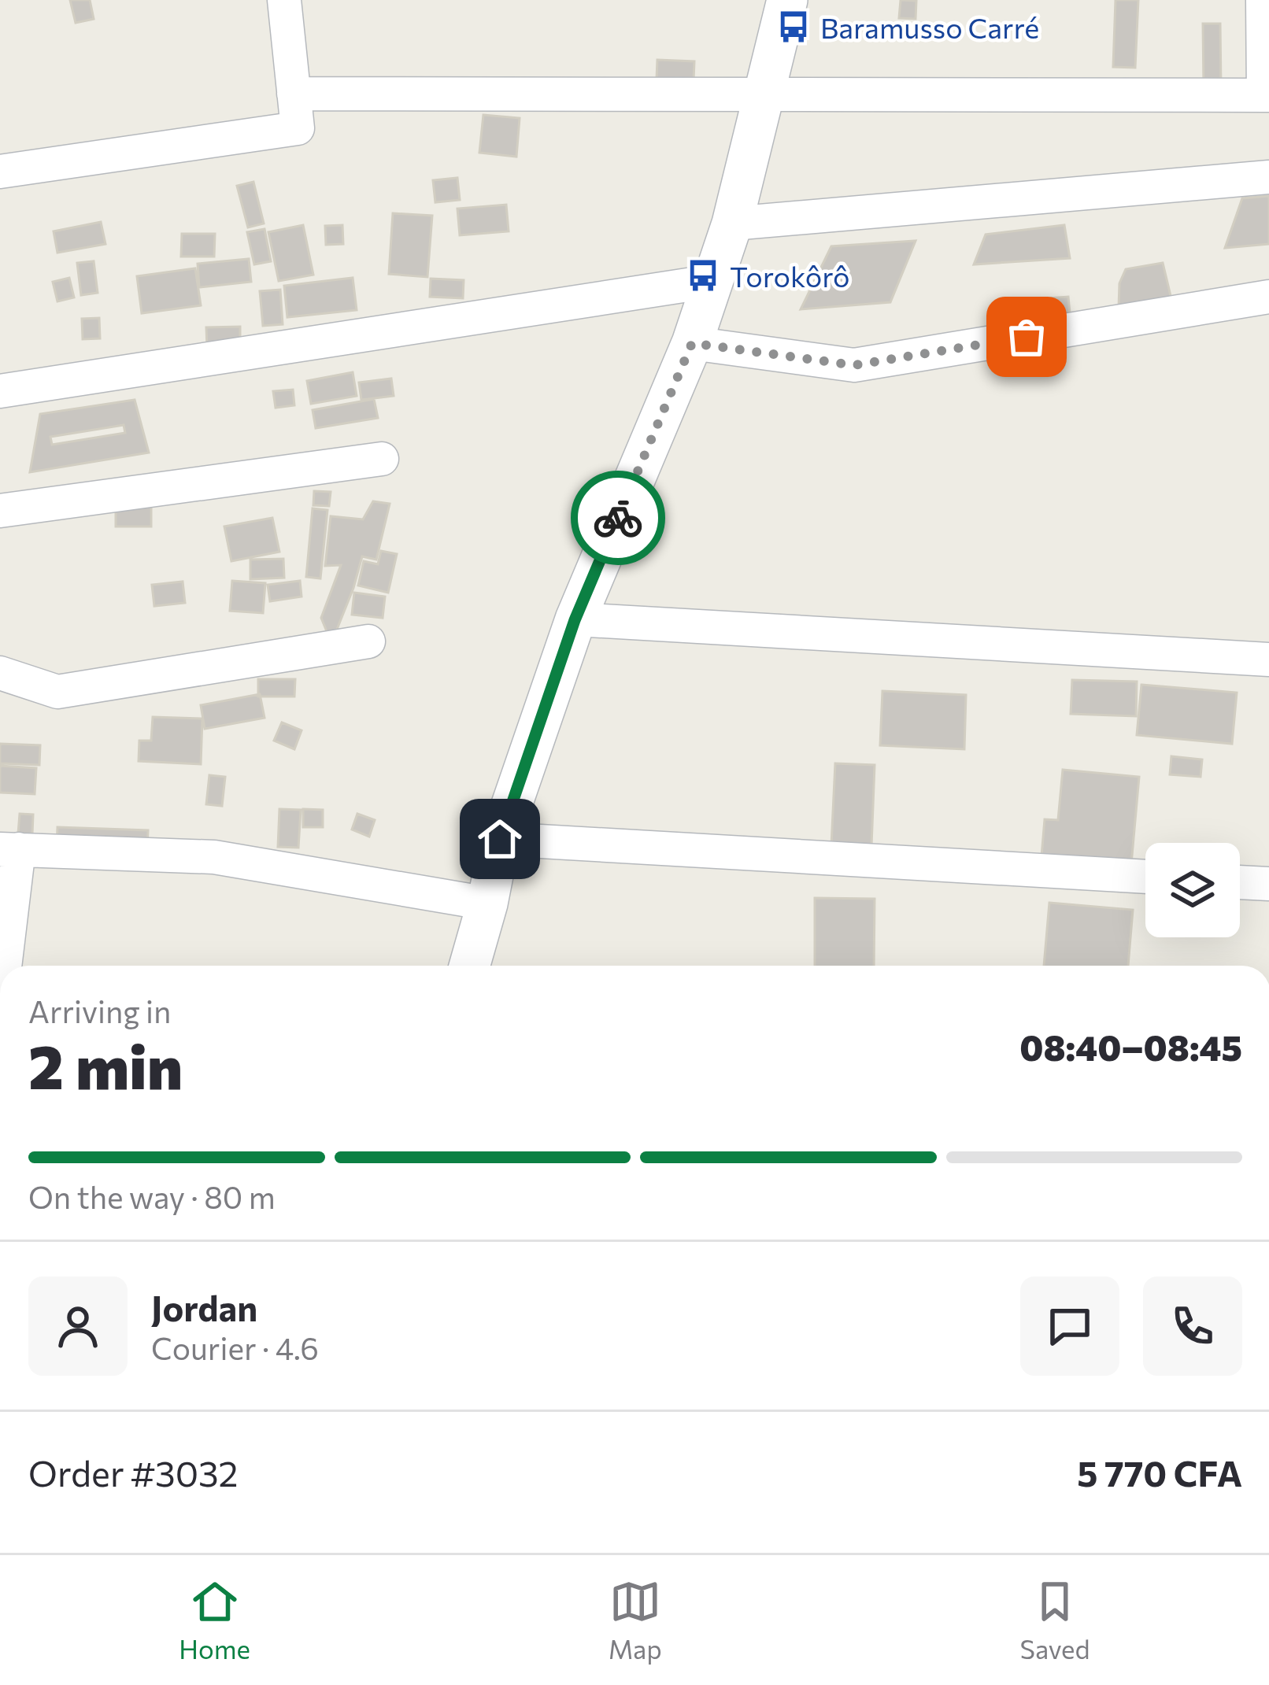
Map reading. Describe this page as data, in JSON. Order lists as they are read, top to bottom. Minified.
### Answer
{"places":{"bus stop":["Baramusso Carré","Torokôrô"]},"page":{"heading":["2 min","Arriving in","08:40–08:45"],"panel":["Jordan","Courier · 4.6","Order #3032","5 770 CFA"],"bar":"On the way · 80 m","tabs":["Home","Map","Saved"]}}
